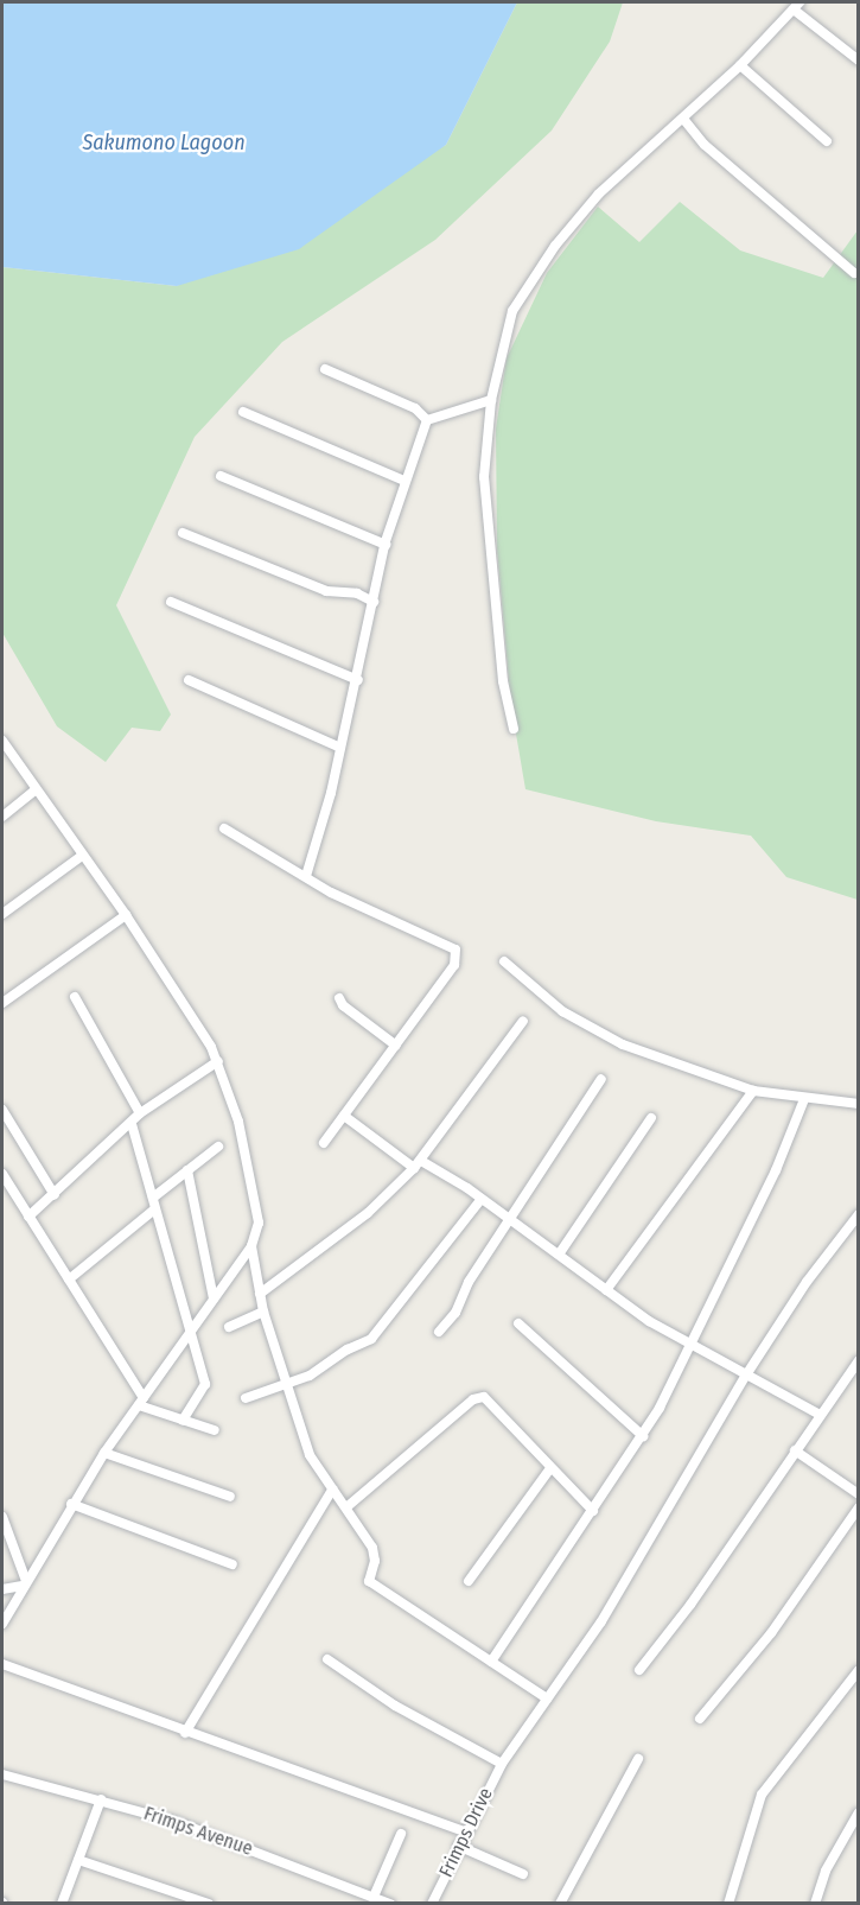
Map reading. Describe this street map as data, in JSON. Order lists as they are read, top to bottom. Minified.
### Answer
{"streets":{"street":["Frimps Avenue","Frimps Drive"]},"water":["Sakumono Lagoon"]}
